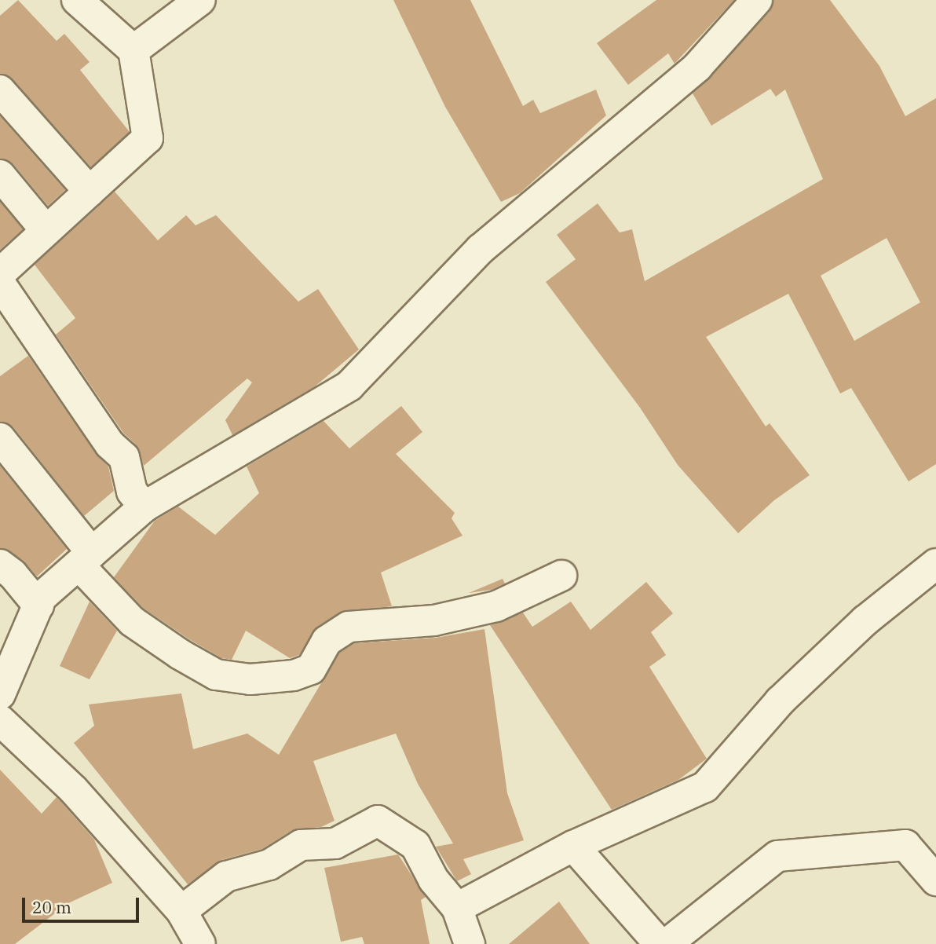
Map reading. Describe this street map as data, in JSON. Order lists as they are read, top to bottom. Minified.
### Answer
{"scale_bar":"20 m"}
